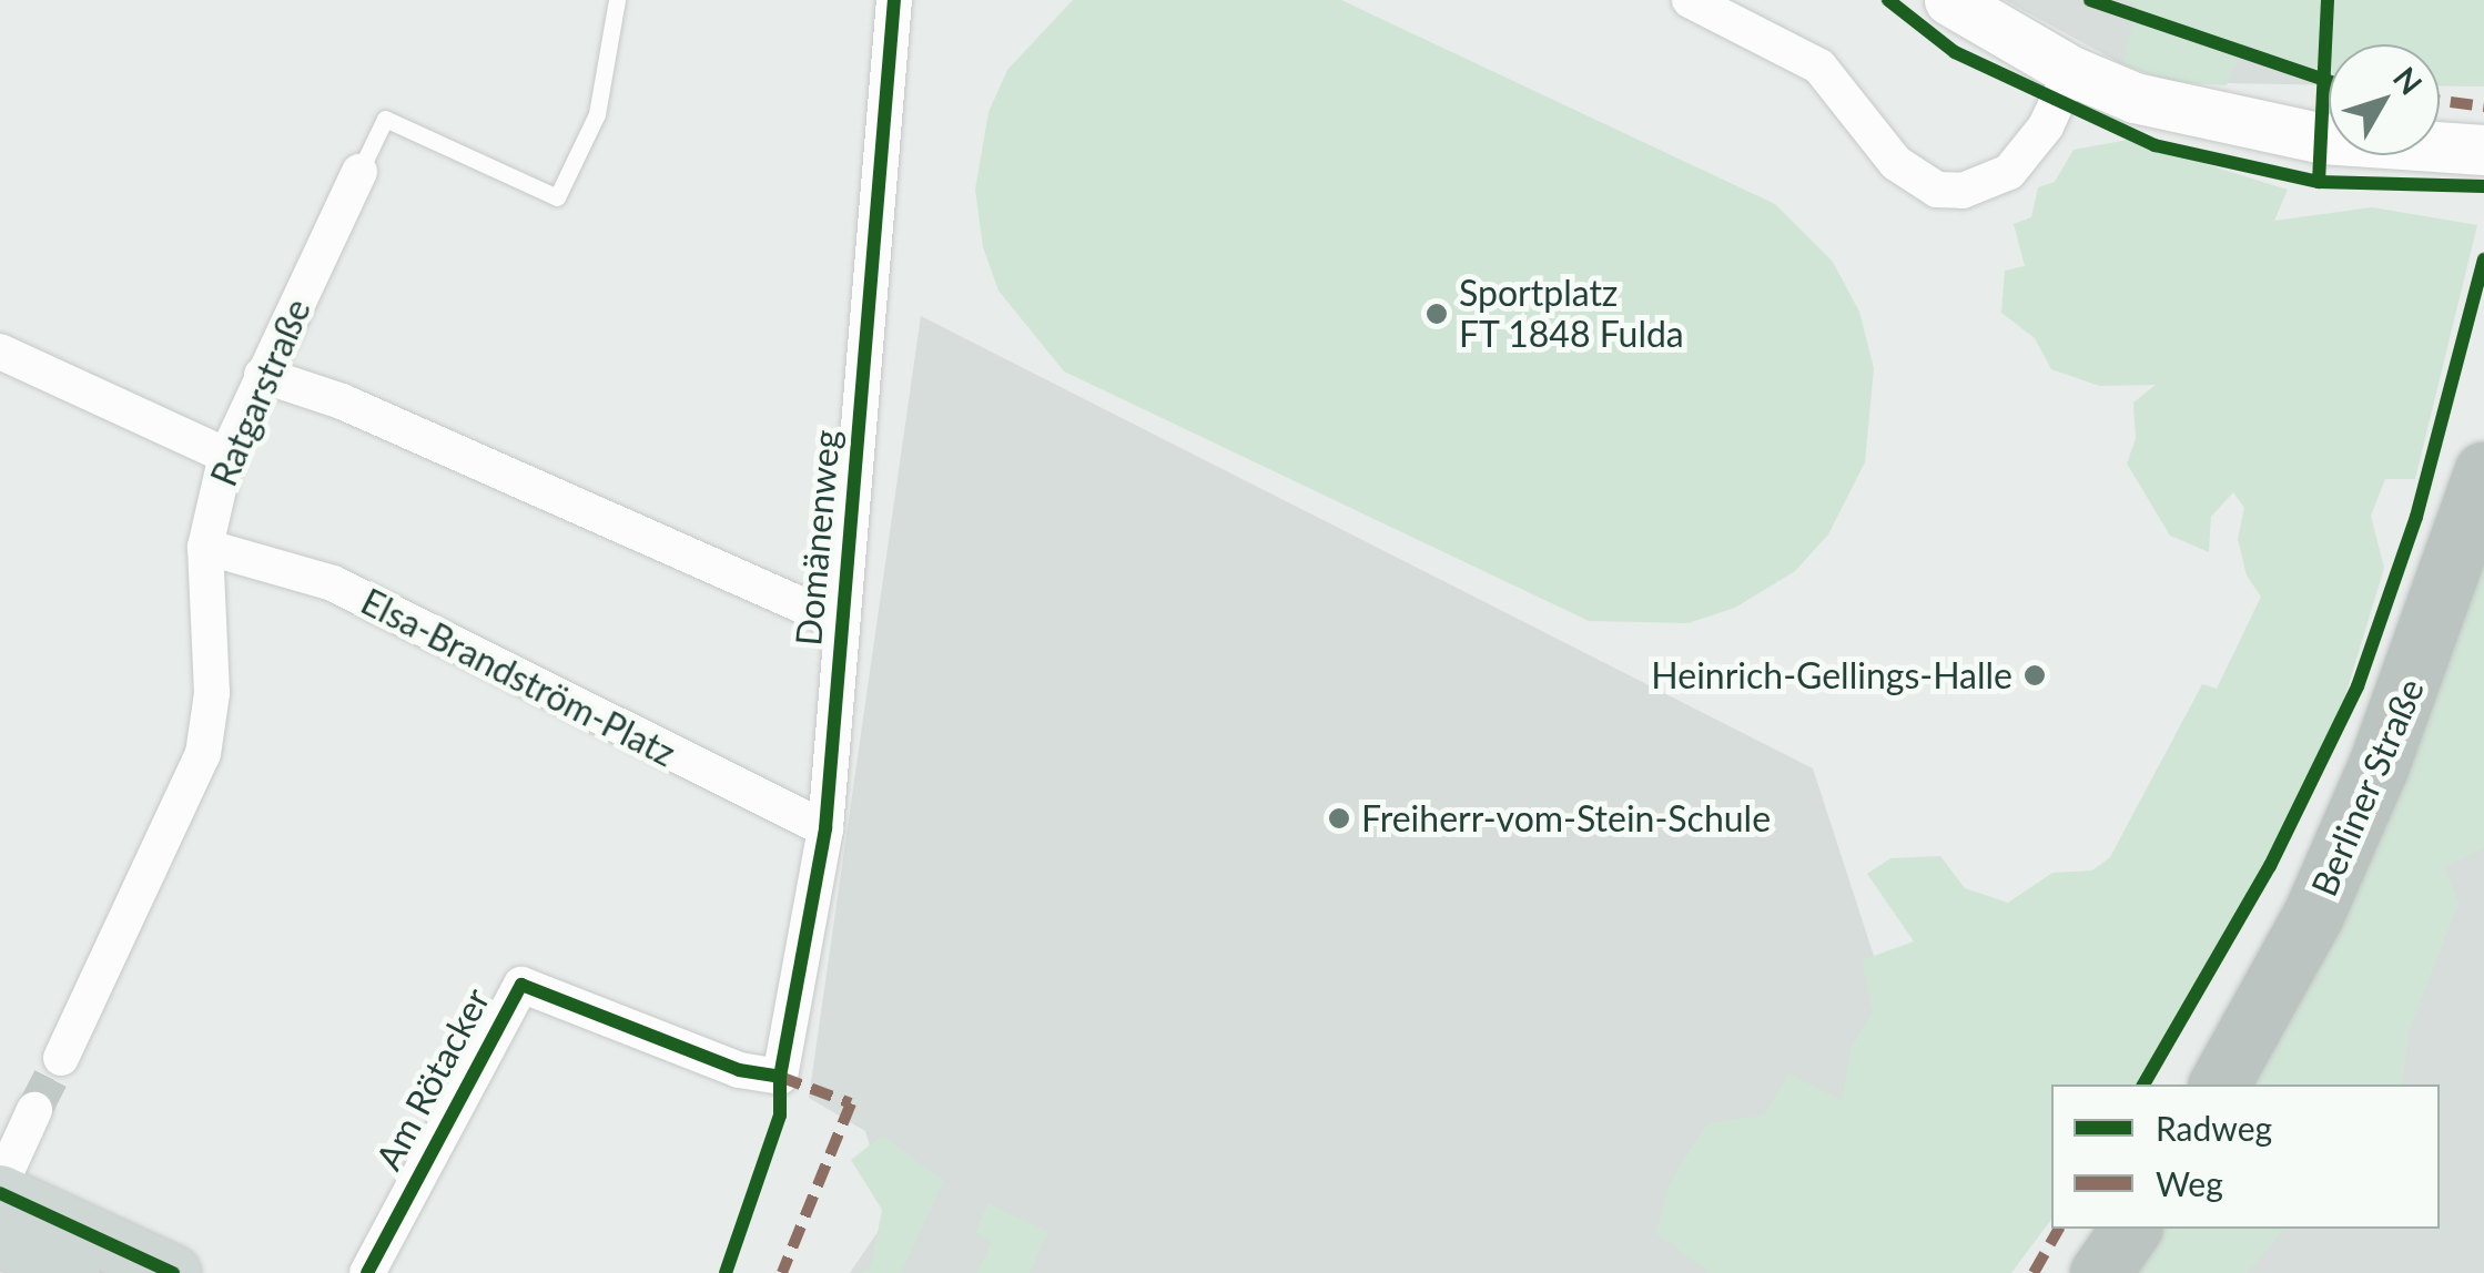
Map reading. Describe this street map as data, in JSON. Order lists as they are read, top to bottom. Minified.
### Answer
{"streets":{"highway":["Berliner Straße"],"street":["Ratgarstraße","Domänenweg","Elsa-Brandström-Platz","Am Rötacker"]},"crossings":[["Ratgarstraße","Elsa-Brandström-Platz"],["Domänenweg","Elsa-Brandström-Platz"],["Domänenweg","Am Rötacker"]],"places":["Sportplatz FT 1848 Fulda","Heinrich-Gellings-Halle","Freiherr-vom-Stein-Schule"],"legend":["Radweg","Weg"],"north":"top right"}
